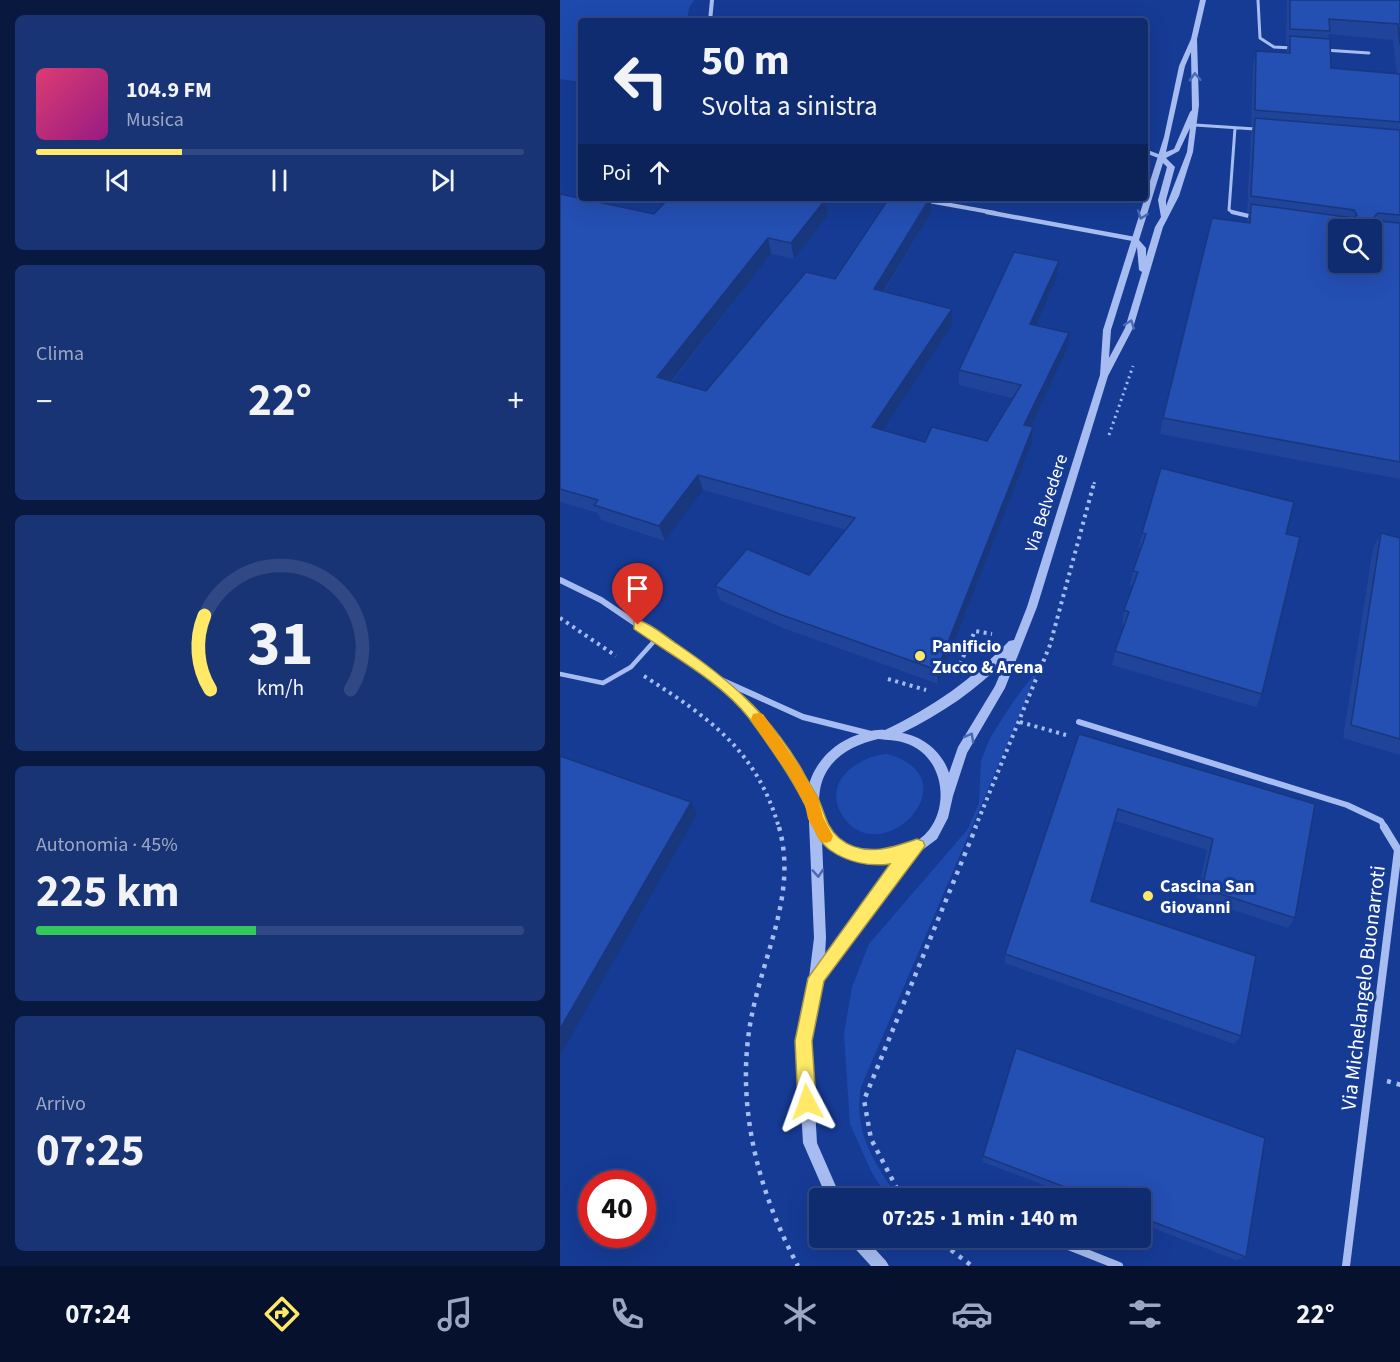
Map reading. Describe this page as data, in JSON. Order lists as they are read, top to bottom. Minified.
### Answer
{"streets":{"street":["Via Belvedere","Via Michelangelo Buonarroti"]},"places":["Panificio Zucco & Arena","Cascina San Giovanni"],"page":{"turn":["50 m","Svolta a sinistra"],"song":["104.9 FM","Musica"],"then":"Poi","tile":["Clima",["Autonomia · 45%","225 km"],["Arrivo","07:25"]],"heat":["−","22°","+"],"limit":"40","trip":"07:25 · 1 min · 140 m","tabs":["07:24","22°"],"gauge":["31","km/h"]}}
